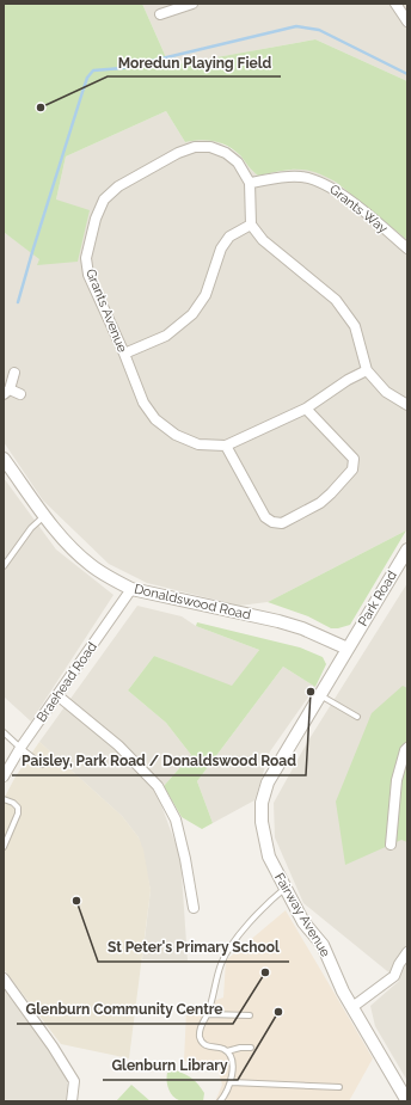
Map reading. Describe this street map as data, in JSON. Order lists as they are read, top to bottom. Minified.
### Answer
{"streets":{"street":["Grants Way","Grants Avenue","Park Road","Donaldswood Road","Braehead Road","Fairway Avenue"]},"crossings":[["Grants Way","Grants Avenue"],["Park Road","Donaldswood Road"],["Park Road","Fairway Avenue"],["Donaldswood Road","Braehead Road"],["Donaldswood Road","Fairway Avenue"]],"places":["Moredun Playing Field","Paisley, Park Road / Donaldswood Road","St Peter's Primary School","Glenburn Community Centre","Glenburn Library"]}
